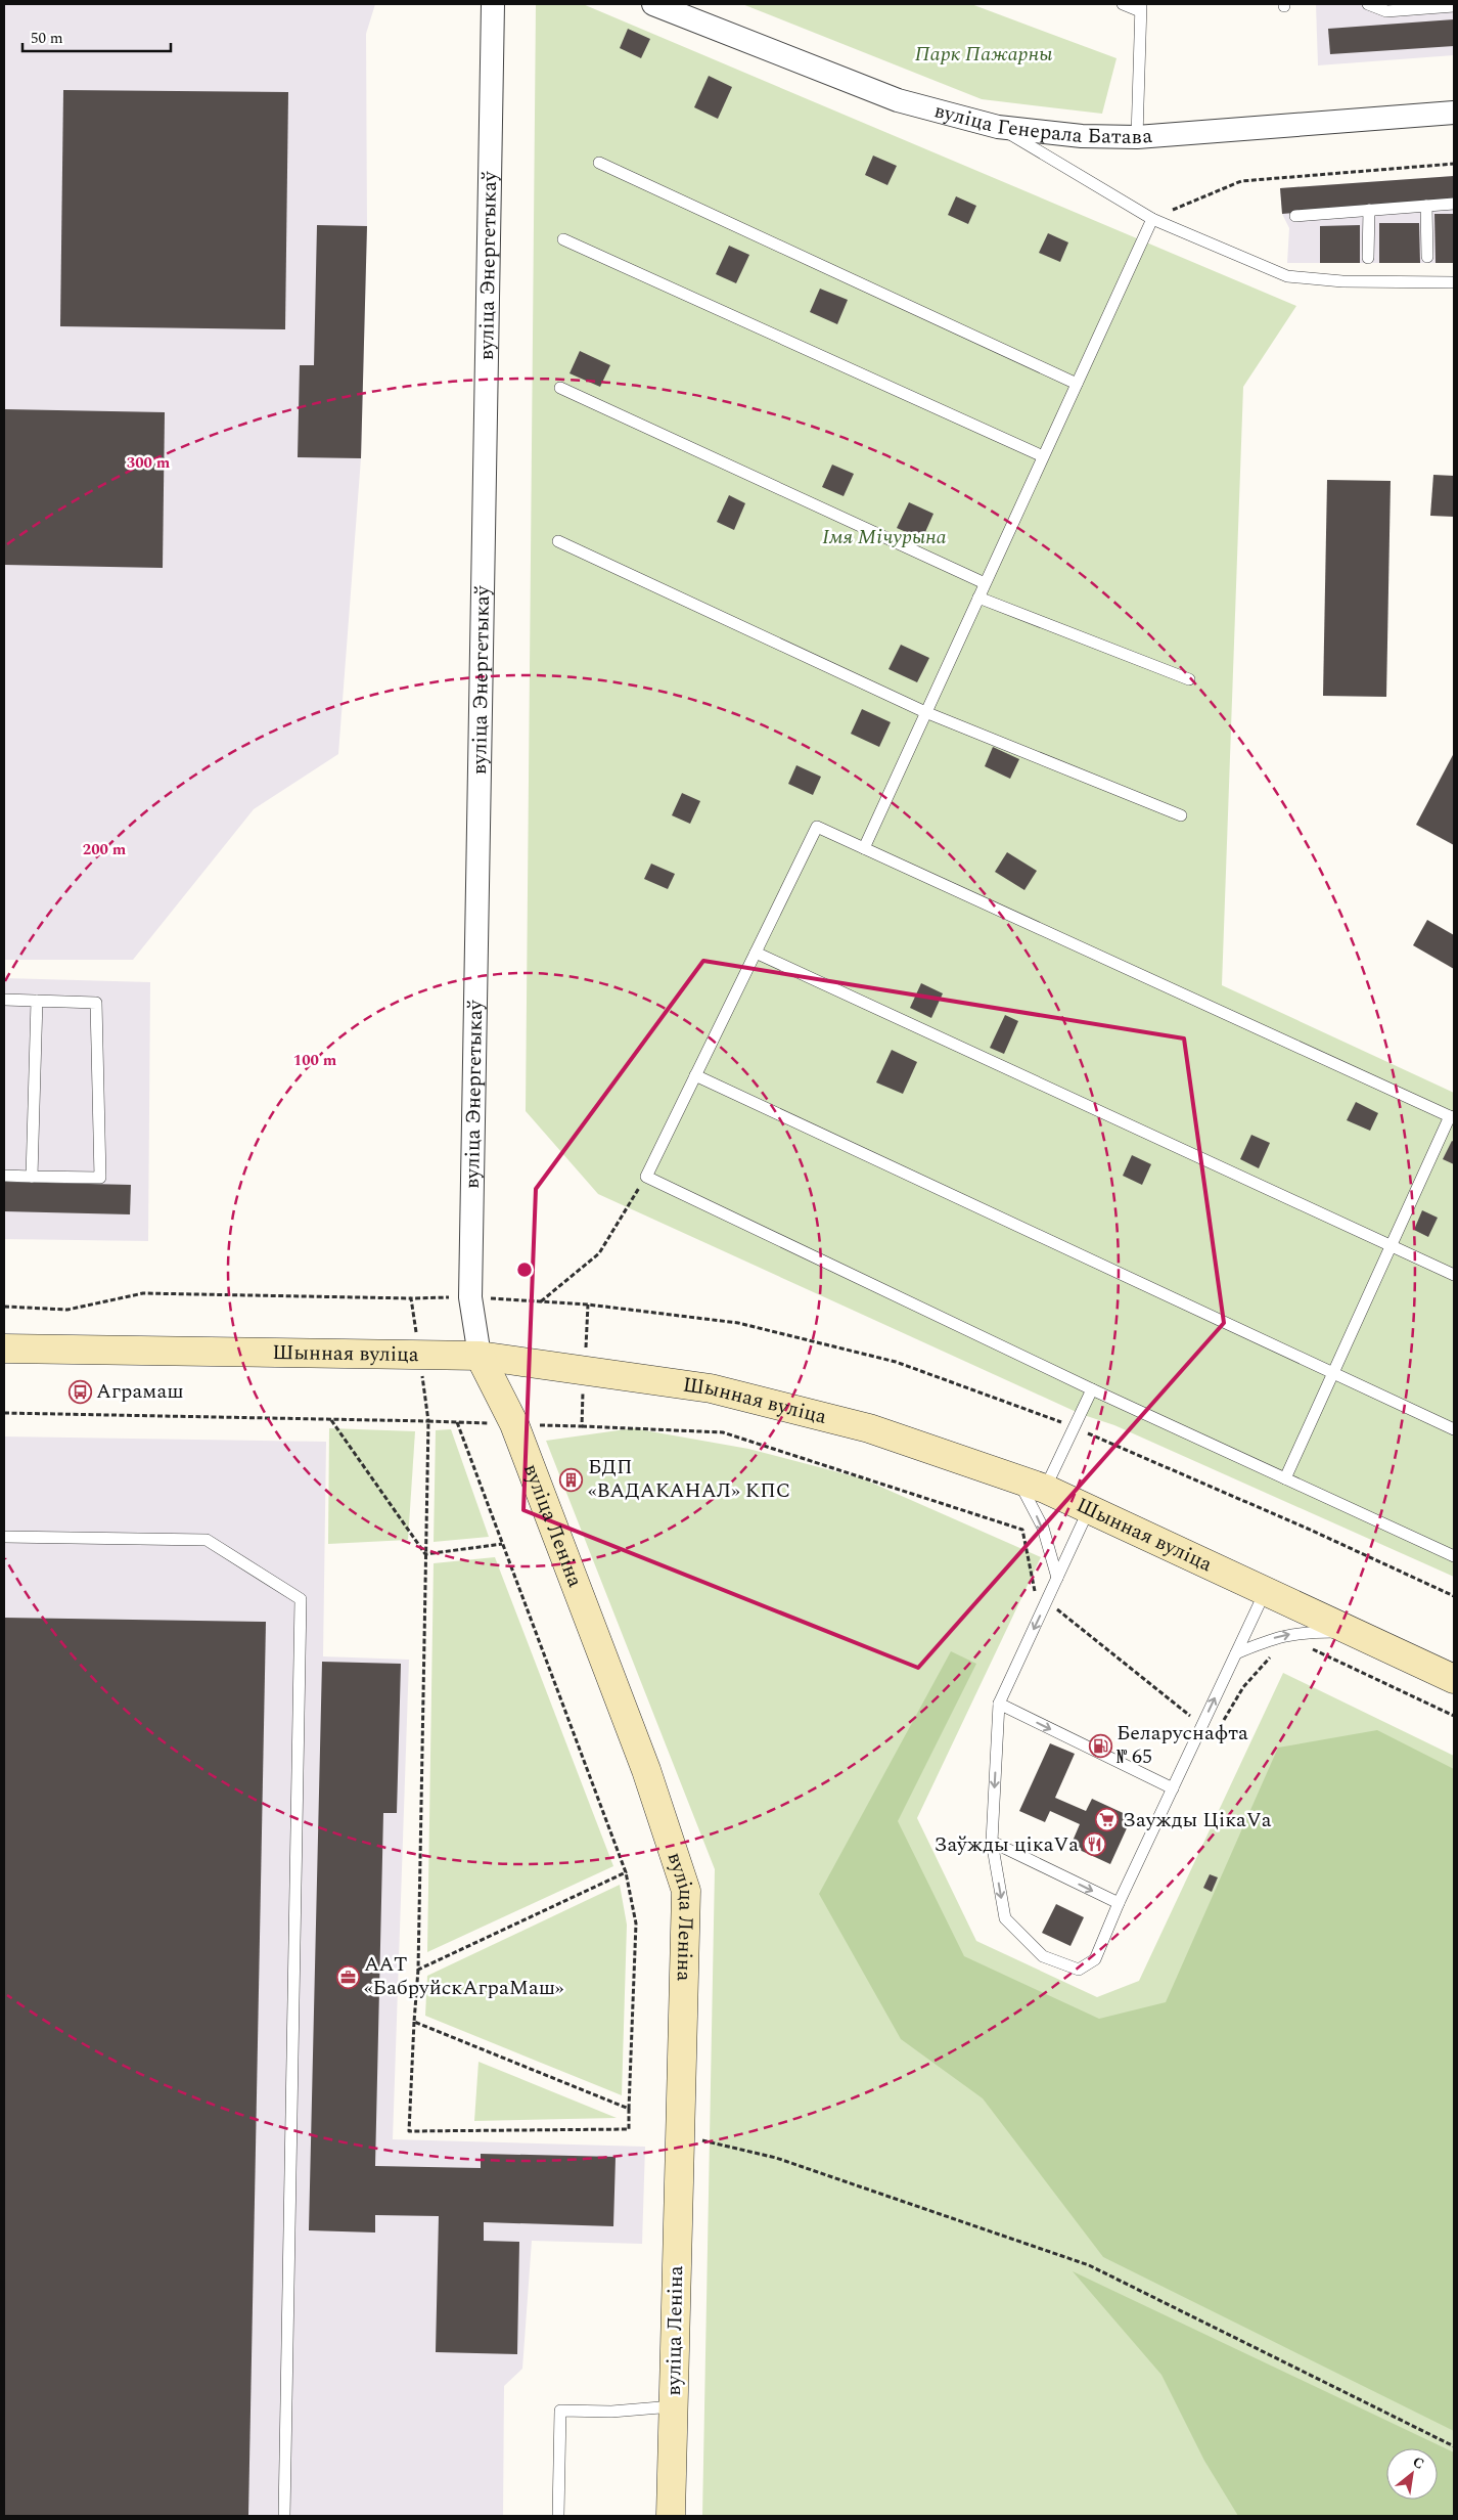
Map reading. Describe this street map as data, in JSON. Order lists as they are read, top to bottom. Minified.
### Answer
{"streets":{"main road":["Шынная вуліца","вуліца Леніна"],"street":["вуліца Генерала Батава","вуліца Энергетыкаў"]},"crossings":[["вуліца Энергетыкаў","Шынная вуліца"],["вуліца Энергетыкаў","вуліца Леніна"],["Шынная вуліца","вуліца Леніна"]],"parks":["Парк Пажарны","Імя Мічурына"],"places":{"bus stop":["Аграмаш"],"building":["БДП «ВАДАКАНАЛ» КПС"],"fuel station":["Беларуснафта № 65"],"supermarket":["Заужды ЦікаVа"],"restaurant":["Заўжды цікаVа"],"office":["ААТ «БабруйскАграМаш»"]},"scale_bar":"50 m","north":"top right","rings":["300 m","200 m","100 m"]}
